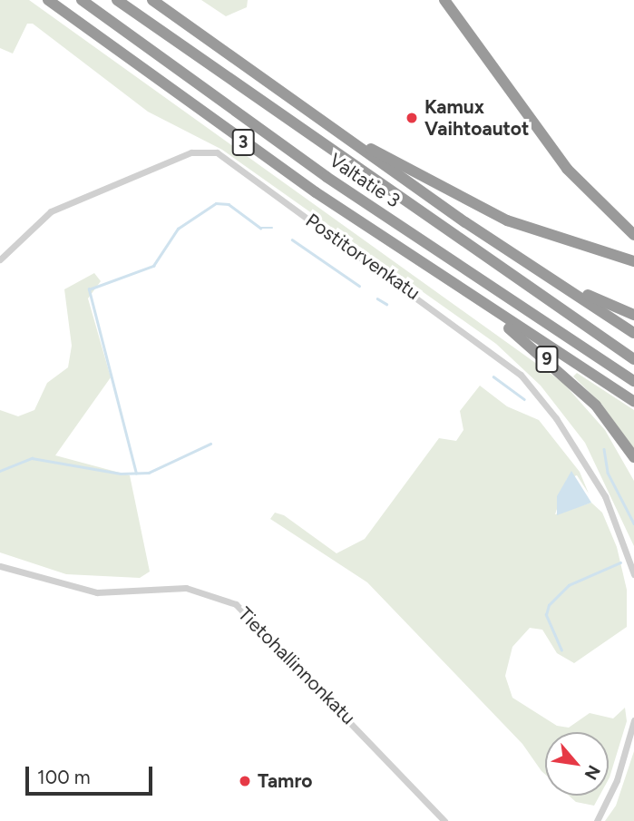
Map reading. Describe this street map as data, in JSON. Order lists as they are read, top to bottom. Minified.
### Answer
{"streets":{"highway":["3","Valtatie 3","9"],"street":["Postitorvenkatu","Tietohallinnonkatu"]},"crossings":[["3","9"]],"places":["Kamux Vaihtoautot","Tamro"],"scale_bar":"100 m","north":"bottom right"}
